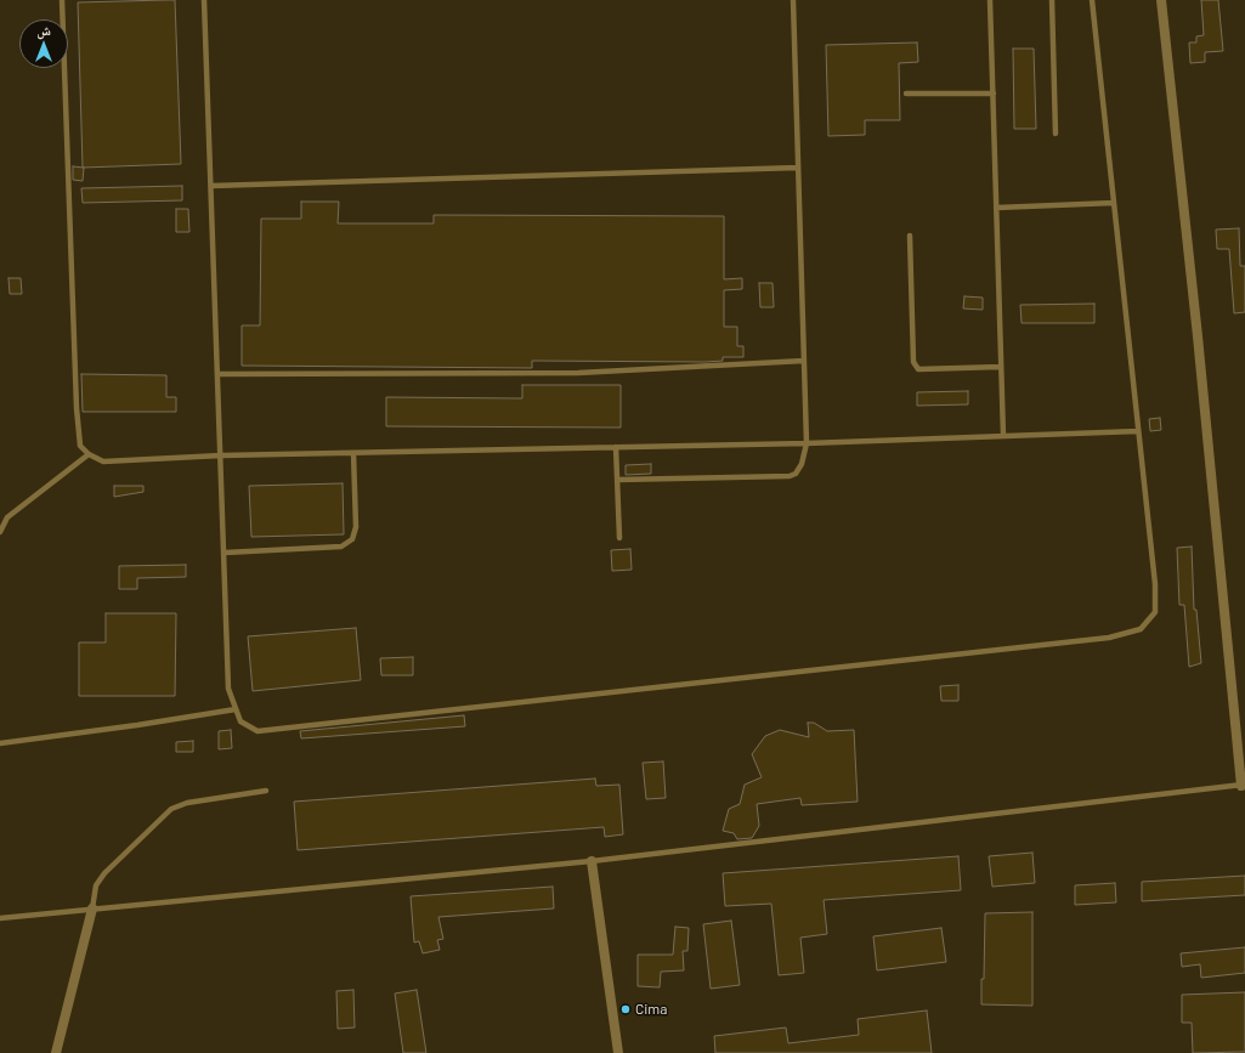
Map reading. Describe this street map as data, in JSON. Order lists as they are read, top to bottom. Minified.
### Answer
{"places":["Cima"],"north":"top"}
